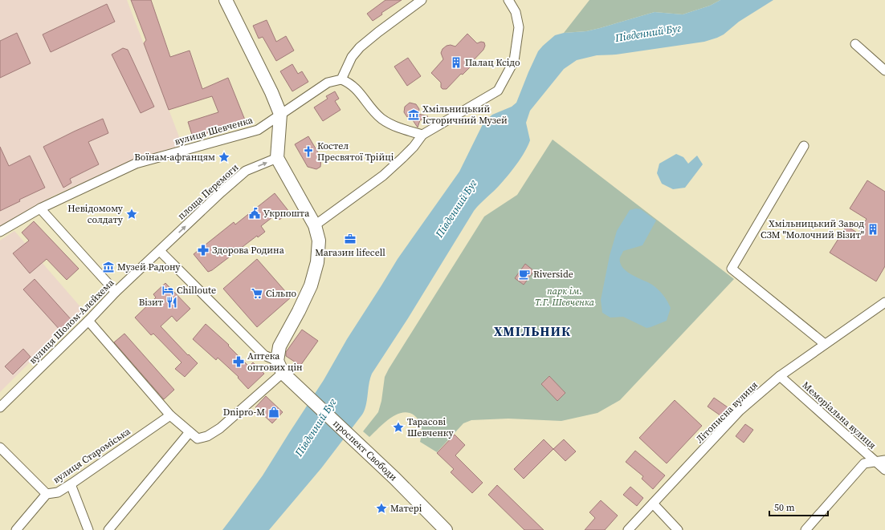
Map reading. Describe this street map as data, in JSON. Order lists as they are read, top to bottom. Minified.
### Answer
{"streets":{"main road":["проспект Свободи"],"street":["вулиця Шевченка","площа Перемоги","вулиця Шолом-Алейхема","Літописна вулиця","Меморіальна вулиця","вулиця Староміська"]},"crossings":[["площа Перемоги","вулиця Шолом-Алейхема"],["Літописна вулиця","Меморіальна вулиця"]],"one_way":["площа Перемоги"],"districts":["ХМІЛЬНИК"],"water":["Південний Буг"],"parks":["парк ім. Т.Г. Шевченка"],"places":{"building":["Палац Ксідо","Хмільницький Завод СЗМ \"Молочний Візит\""],"museum":["Хмільницький Історичний Музей","Музей Радону"],"church":["Костел Пресвятої Трійці"],"place":["Воїнам-афганцям","Невідомому солдату","Тарасові Шевченку","Матері"],"public building":["Укрпошта"],"office":["Магазин lifecell"],"pharmacy":["Здорова Родина","Аптека оптових цін"],"cafe":["Riverside"],"hotel":["Chilloute"],"supermarket":["Сільпо"],"restaurant":["Візит"],"shop":["Dnipro-M"]},"scale_bar":"50 m"}
